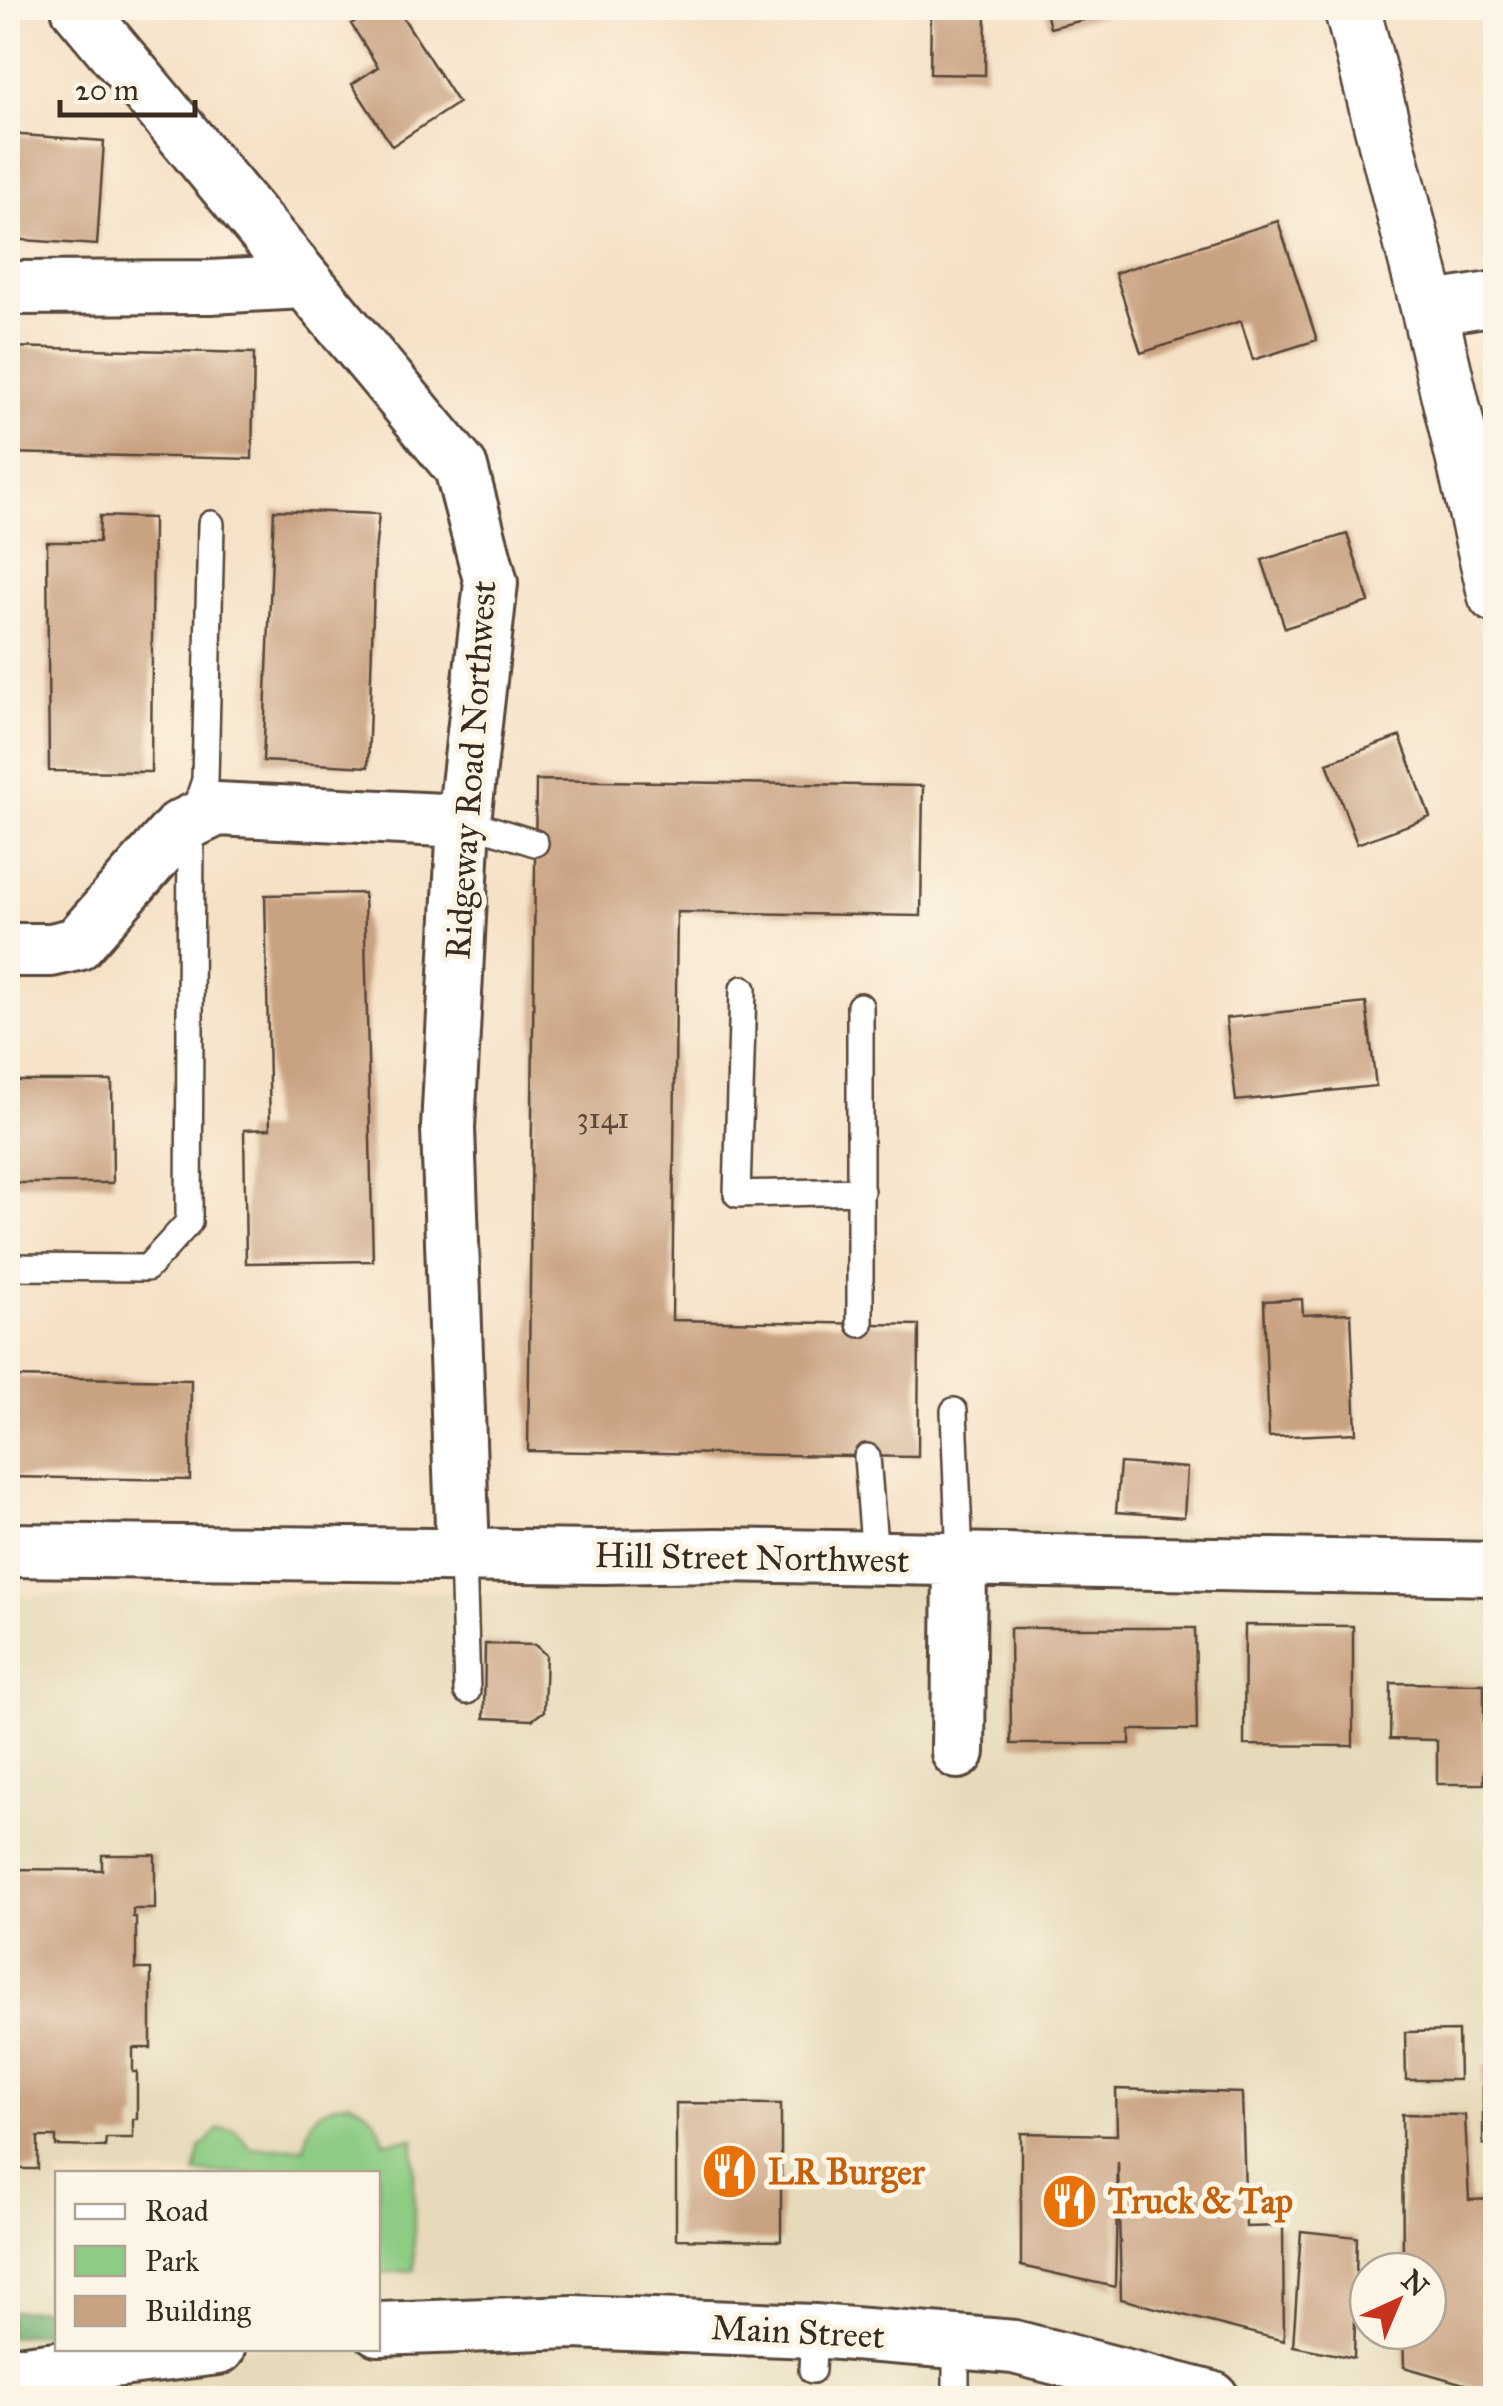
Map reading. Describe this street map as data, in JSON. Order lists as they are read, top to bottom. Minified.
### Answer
{"streets":{"street":["Ridgeway Road Northwest","Hill Street Northwest","Main Street"]},"crossings":[["Ridgeway Road Northwest","Hill Street Northwest"]],"places":{"restaurant":["LR Burger","Truck & Tap"]},"house_numbers":["3141"],"legend":["Road","Park","Building"],"scale_bar":"20 m","north":"top right"}
